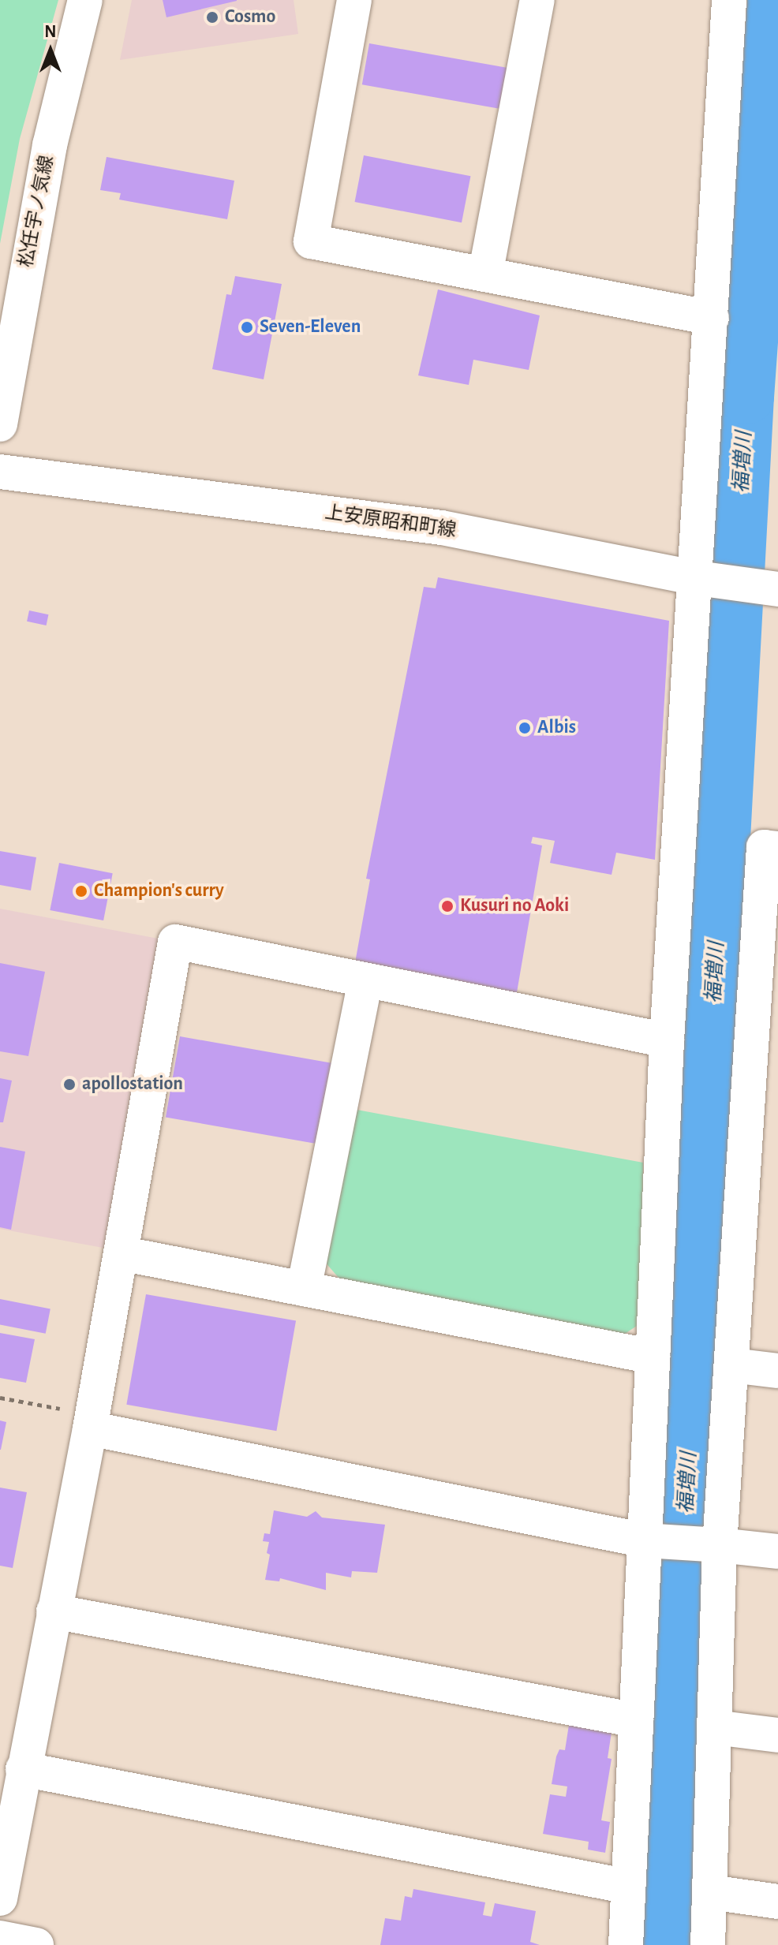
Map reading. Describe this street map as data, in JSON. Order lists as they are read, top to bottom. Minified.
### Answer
{"streets":{"street":["松任宇ノ気線","上安原昭和町線"]},"water":["福増川"],"places":["Cosmo","Seven-Eleven","Albis","Champion's curry","Kusuri no Aoki","apollostation"],"north":"top"}
